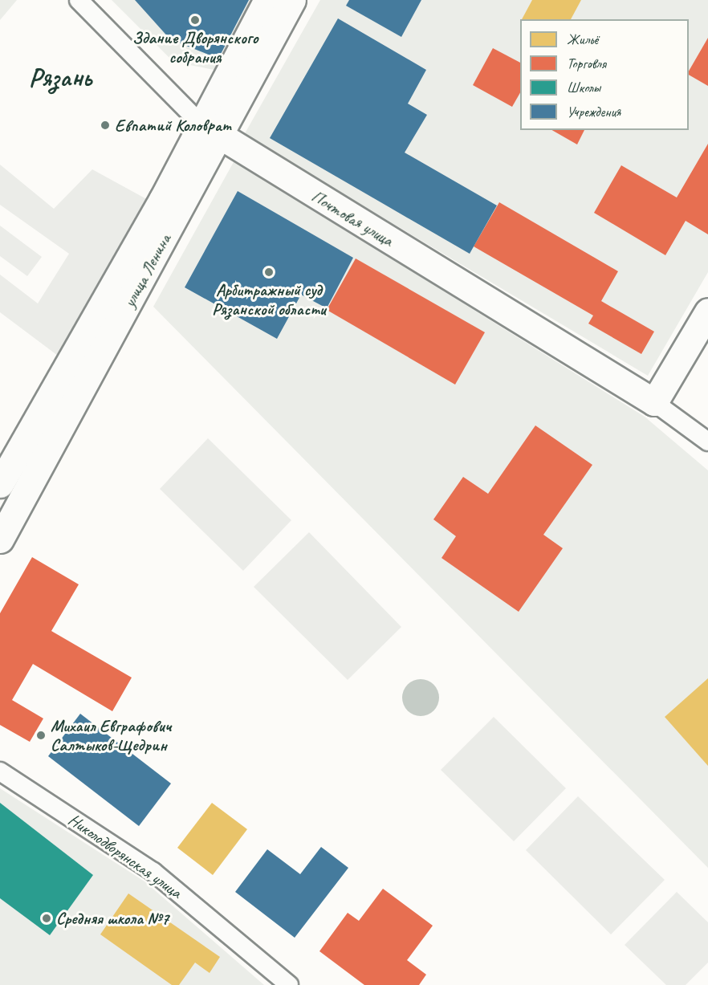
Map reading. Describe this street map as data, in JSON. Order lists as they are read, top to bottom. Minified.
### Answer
{"streets":{"main road":["Почтовая улица","улица Ленина"],"street":["Николодворянская улица"]},"crossings":[["Почтовая улица","улица Ленина"]],"districts":["Рязань"],"places":["Здание Дворянского собрания","Евпатий Коловрат","Арбитражный суд Рязанской области","Михаил Евграфович Салтыков-Щедрин","Средняя школа №7"],"legend":["Жильё","Торговля","Школы","Учреждения"]}
